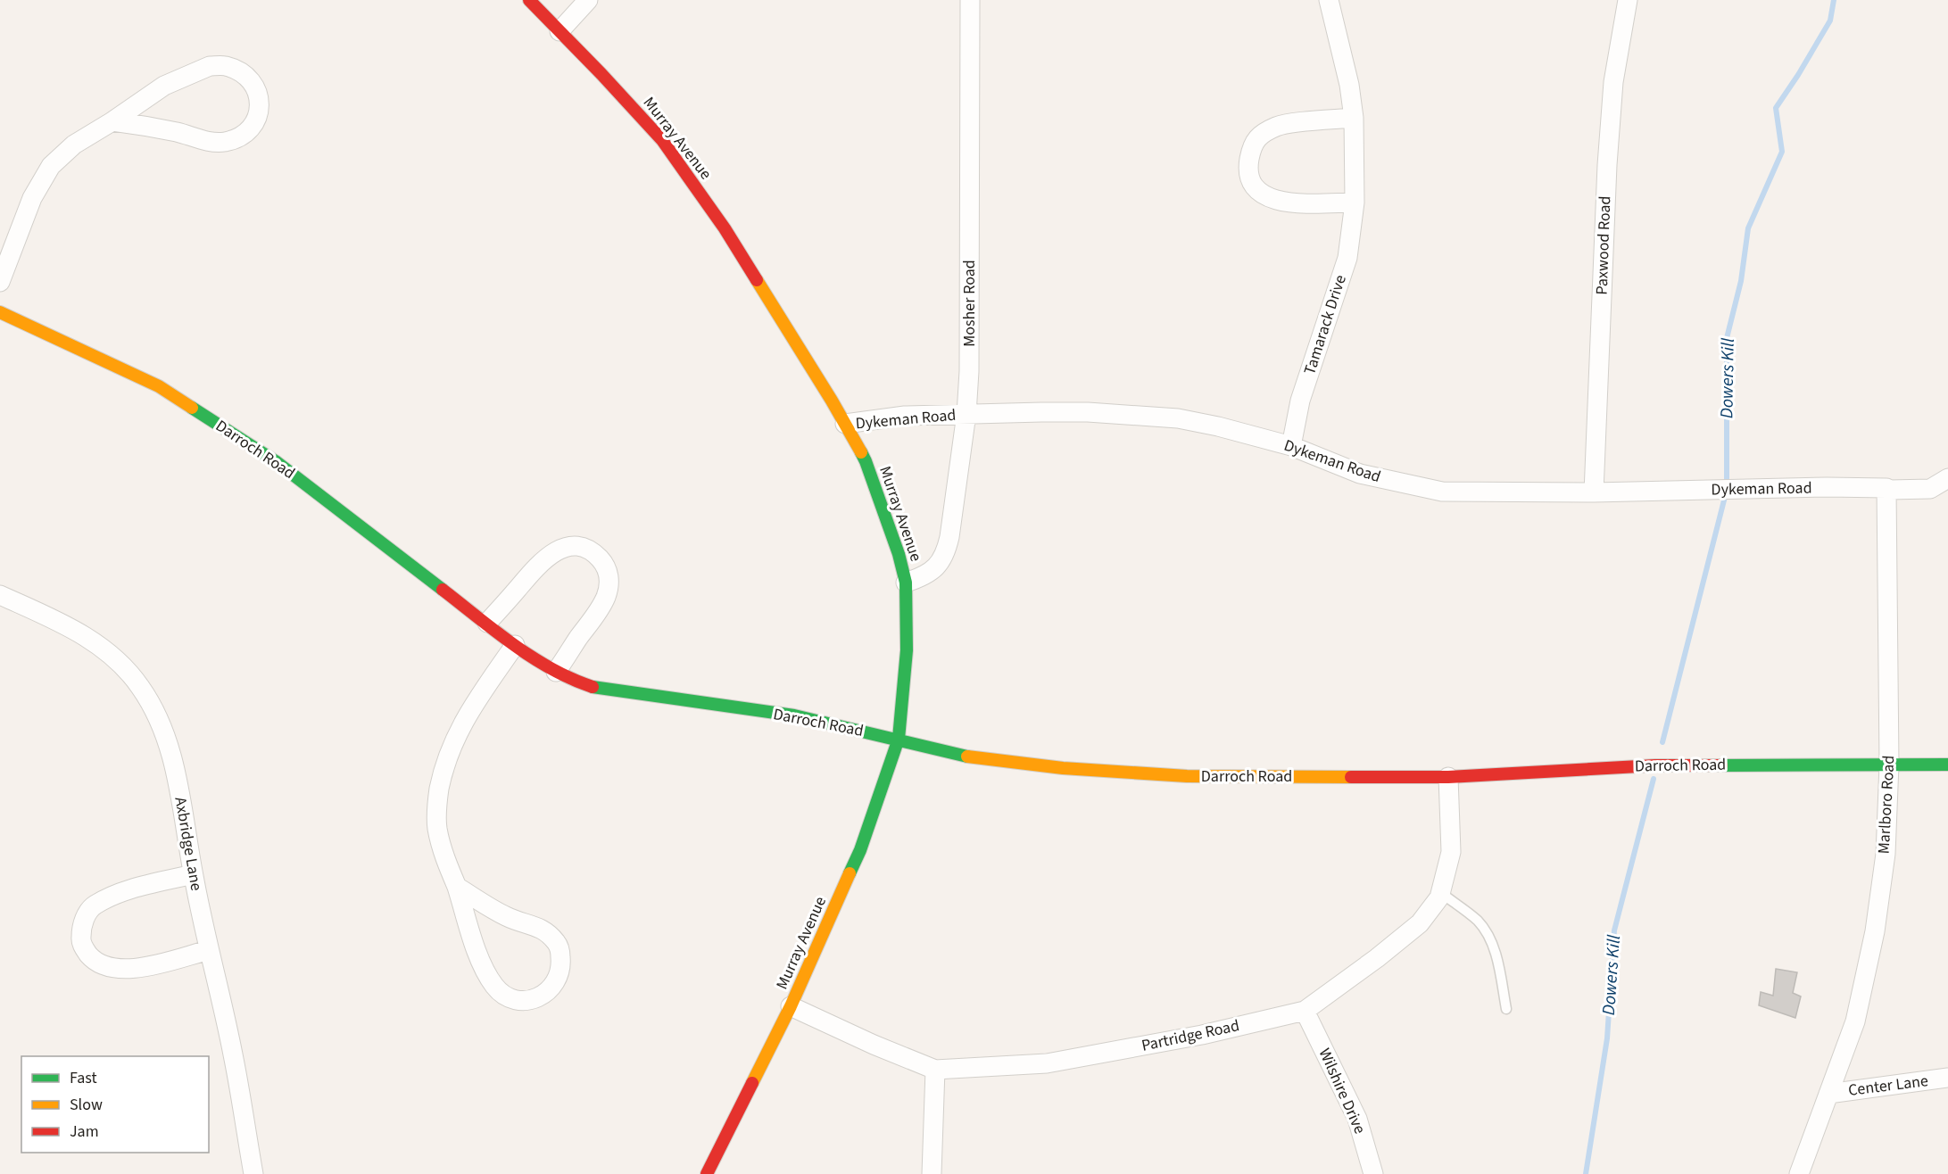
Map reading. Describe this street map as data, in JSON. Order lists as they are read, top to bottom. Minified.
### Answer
{"streets":{"street":["Murray Avenue","Paxwood Road","Mosher Road","Tamarack Drive","Dykeman Road","Darroch Road","Marlboro Road","Axbridge Lane","Partridge Road","Center Lane","Wilshire Drive"]},"crossings":[["Murray Avenue","Mosher Road"],["Murray Avenue","Dykeman Road"],["Murray Avenue","Darroch Road"],["Murray Avenue","Partridge Road"],["Paxwood Road","Dykeman Road"],["Mosher Road","Dykeman Road"],["Tamarack Drive","Dykeman Road"],["Dykeman Road","Marlboro Road"],["Darroch Road","Marlboro Road"],["Darroch Road","Partridge Road"],["Marlboro Road","Center Lane"],["Partridge Road","Wilshire Drive"]],"water":["Dowers Kill"],"legend":["Fast","Slow","Jam"]}
